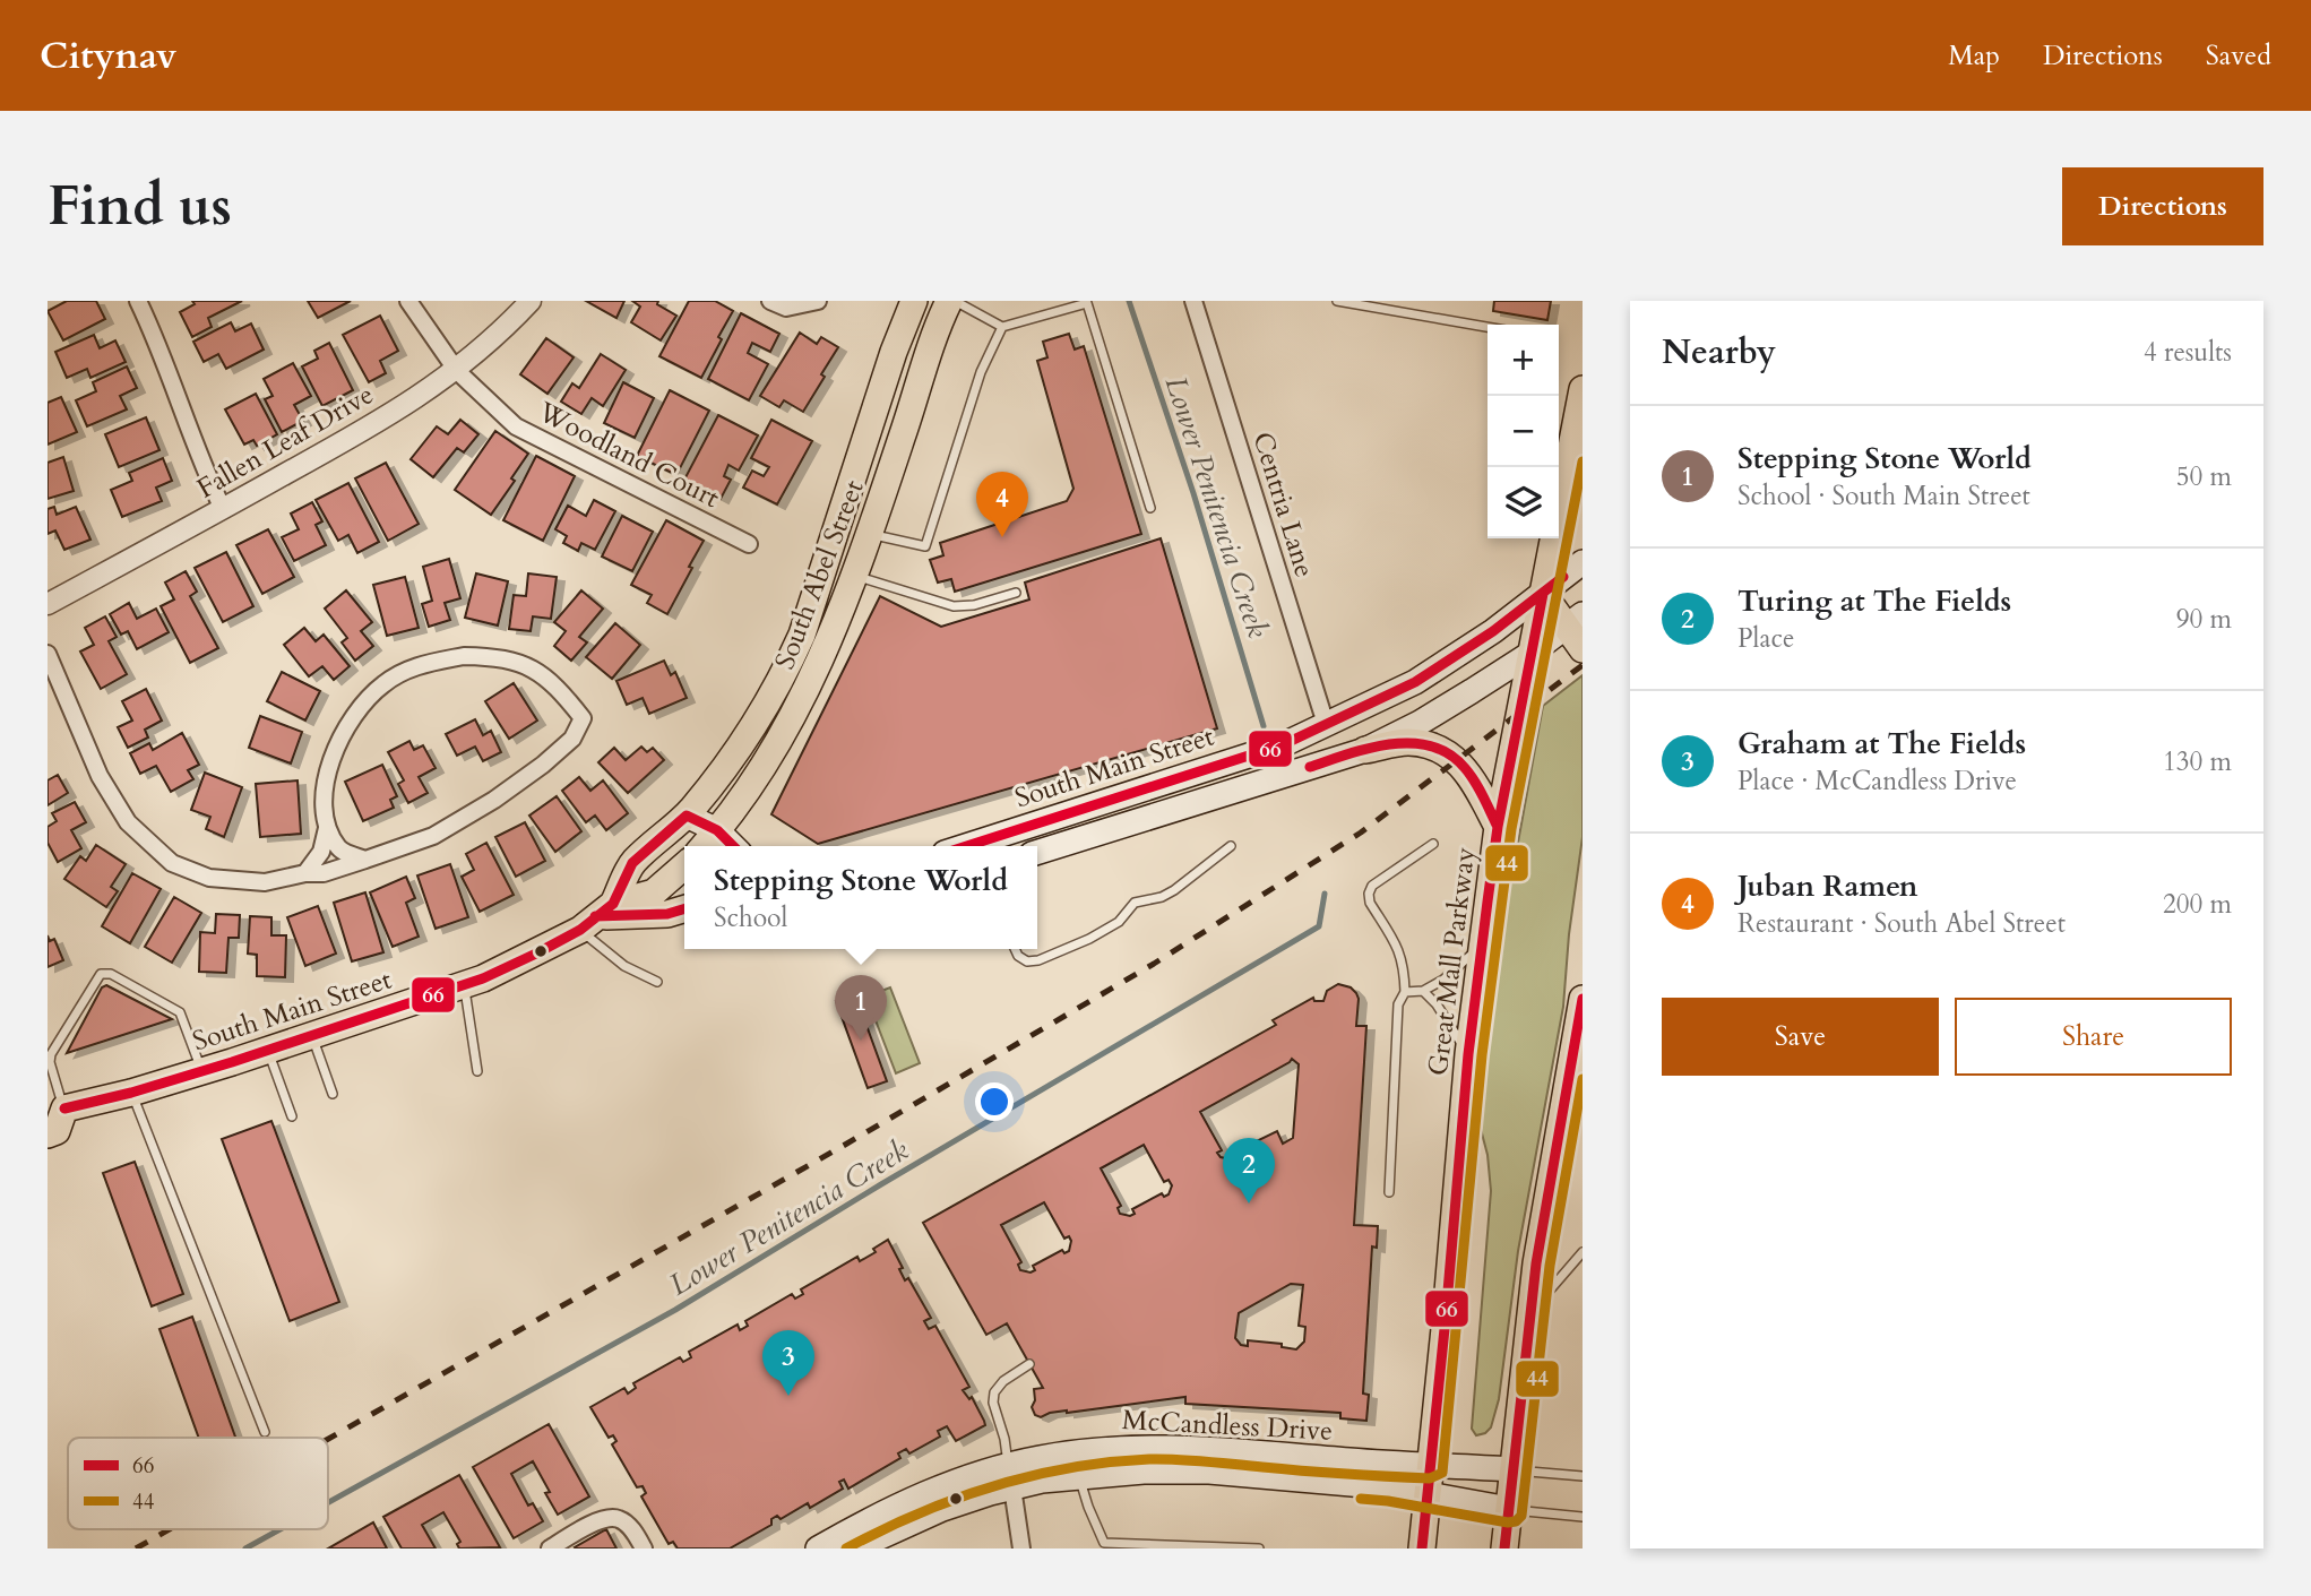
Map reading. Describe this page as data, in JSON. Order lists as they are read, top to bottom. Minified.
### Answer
{"streets":{"main road":["South Abel Street","South Main Street","Great Mall Parkway","McCandless Drive"],"street":["Fallen Leaf Drive","Woodland Court","Centria Lane"]},"crossings":[["Fallen Leaf Drive","Woodland Court"],["Centria Lane","South Main Street"],["South Main Street","Great Mall Parkway"],["Great Mall Parkway","McCandless Drive"]],"water":["Lower Penitencia Creek"],"lines":["transit line 44","transit line 66"],"legend":["66","44"],"page":{"header":"Citynav","nav":["Map","Directions","Saved"],"buttons":["Directions",["Save","Share"]],"title":"Find us","heading":["Nearby","4 results"],"map_buttons":["+","−"],"list":[{"mark":"1","name":"Stepping Stone World","note":"School · South Main Street","value":"50 m"},{"mark":"2","name":"Turing at The Fields","note":"Place","value":"90 m"},{"mark":"3","name":"Graham at The Fields","note":"Place · McCandless Drive","value":"130 m"},{"mark":"4","name":"Juban Ramen","note":"Restaurant · South Abel Street","value":"200 m"}],"pins":["4","1","2","3"],"popup":["Stepping Stone World","School"]}}
